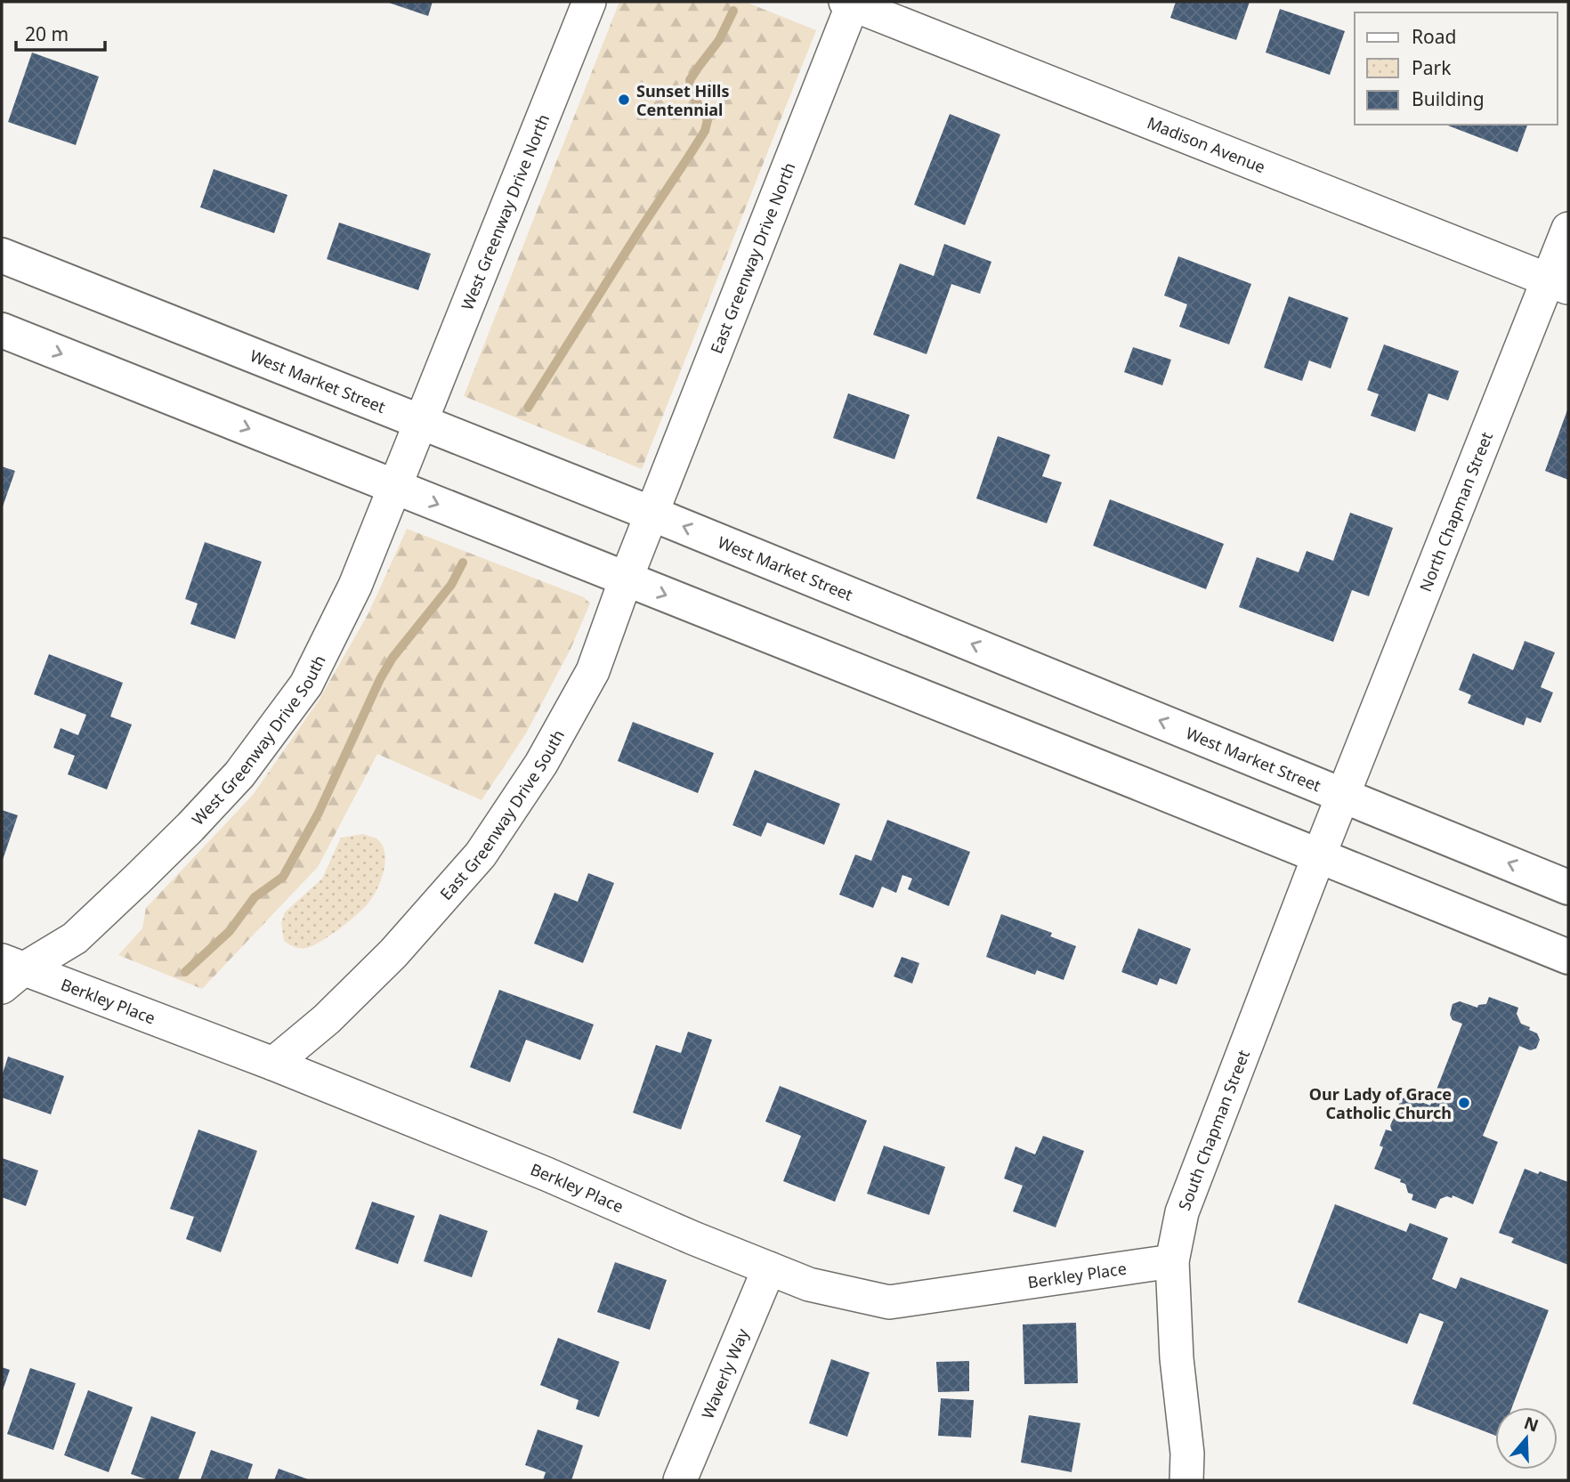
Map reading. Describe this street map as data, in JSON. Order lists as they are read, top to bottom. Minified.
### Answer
{"streets":{"main road":["West Market Street"],"street":["Madison Avenue","West Greenway Drive North","East Greenway Drive North","North Chapman Street","West Greenway Drive South","East Greenway Drive South","Berkley Place","South Chapman Street","Waverly Way"]},"crossings":[["Madison Avenue","East Greenway Drive North"],["Madison Avenue","North Chapman Street"],["West Greenway Drive North","West Market Street"],["West Greenway Drive North","West Greenway Drive South"],["East Greenway Drive North","West Market Street"],["East Greenway Drive North","East Greenway Drive South"],["West Market Street","North Chapman Street"],["West Market Street","West Greenway Drive South"],["West Market Street","East Greenway Drive South"],["West Market Street","South Chapman Street"],["North Chapman Street","South Chapman Street"],["West Greenway Drive South","Berkley Place"],["East Greenway Drive South","Berkley Place"],["Berkley Place","South Chapman Street"],["Berkley Place","Waverly Way"]],"places":["Sunset Hills Centennial","Our Lady of Grace Catholic Church"],"legend":["Road","Park","Building"],"scale_bar":"20 m","north":"top"}
